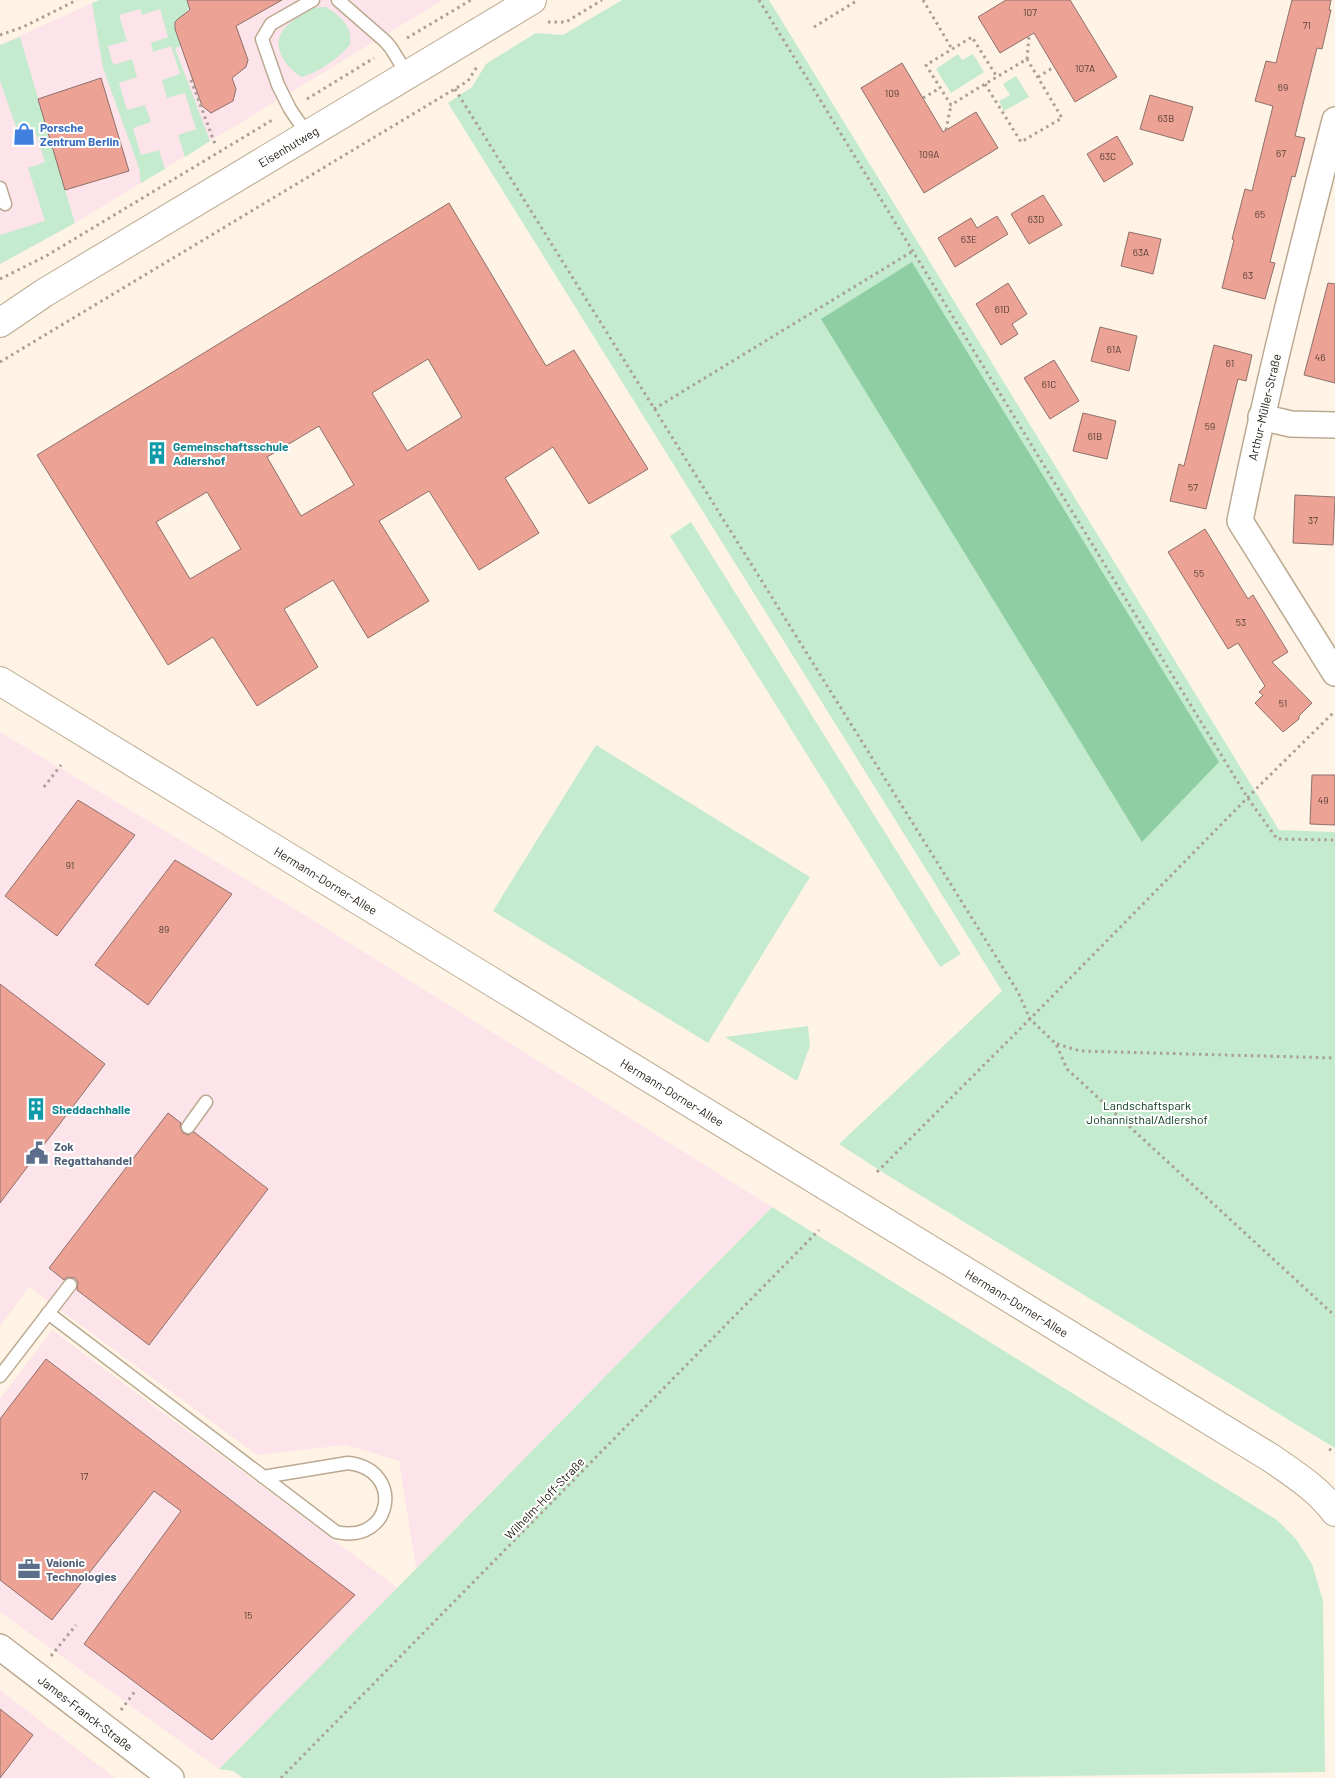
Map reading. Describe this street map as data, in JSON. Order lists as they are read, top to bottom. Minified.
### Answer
{"streets":{"street":["Eisenhutweg","Arthur-Müller-Straße","Hermann-Dorner-Allee","James-Franck-Straße"],"path":["Wilhelm-Hoff-Straße"]},"parks":["Landschaftspark Johannisthal/Adlershof"],"places":{"shop":["Porsche Zentrum Berlin"],"building":["Gemeinschaftsschule Adlershof","Sheddachhalle"],"public building":["Zok Regattahandel"],"office":["Vaionic Technologies"]},"house_numbers":["107","71","107A","69","109","63B","67","109A","63C","65","63D","63E","63A","63","61D","61A","46","61","61C","59","61B","57","37","55","53","51","49","91","89","17","15"]}
